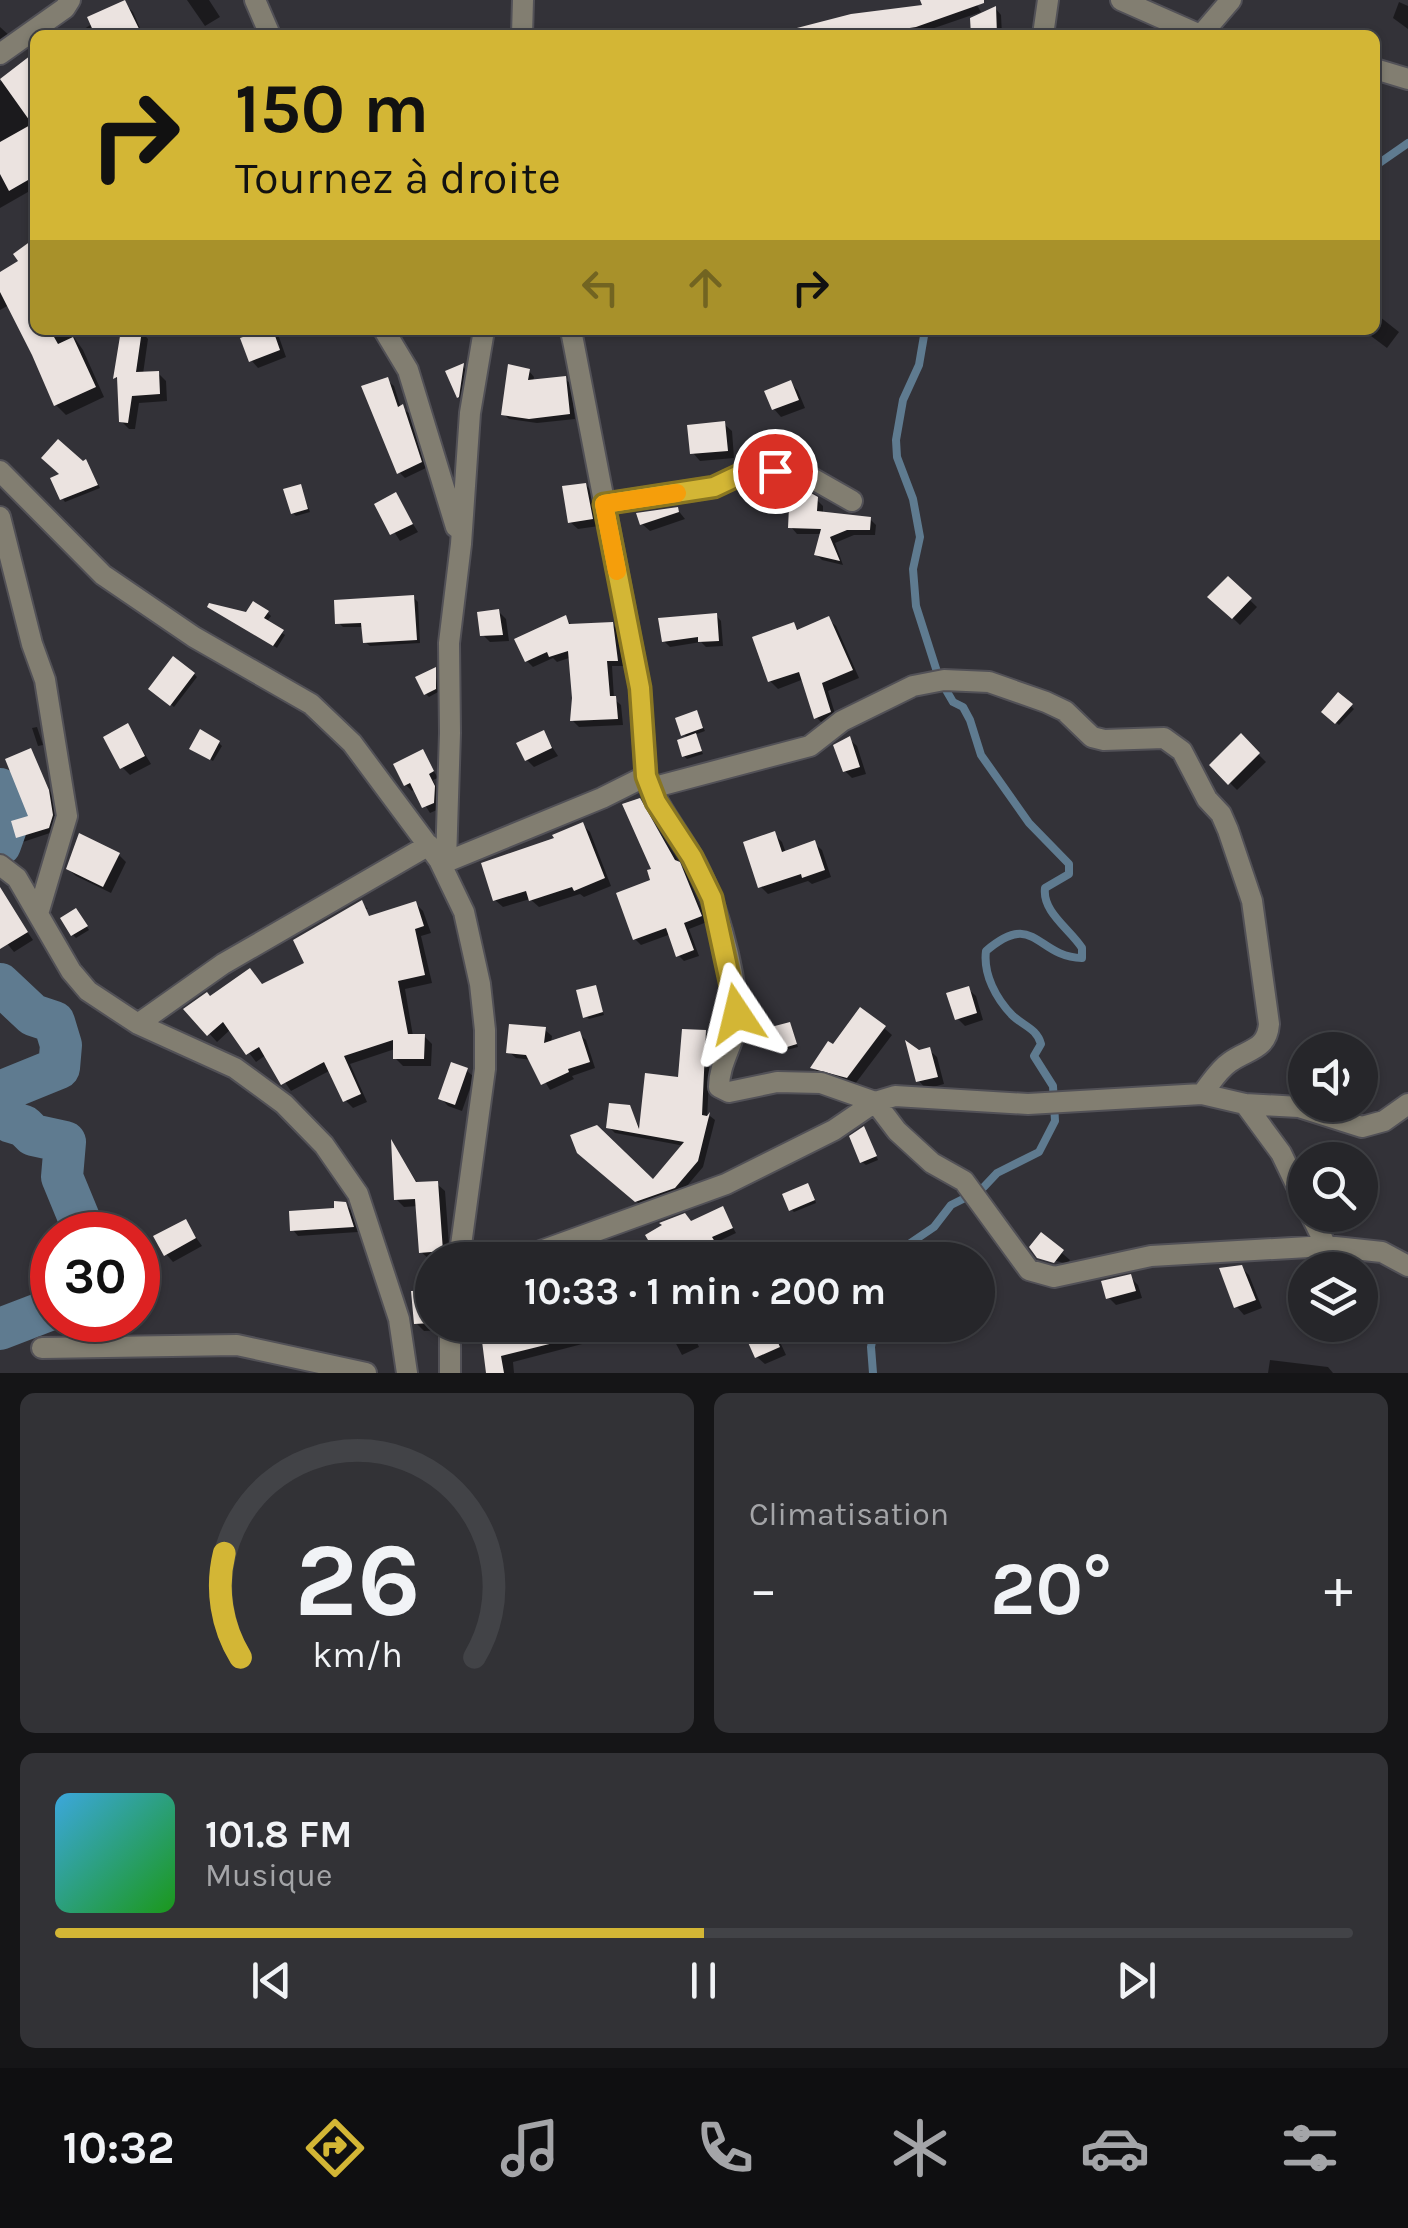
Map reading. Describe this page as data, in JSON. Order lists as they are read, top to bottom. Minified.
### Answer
{"page":{"turn":["150 m","Tournez à droite"],"limit":"30","trip":"10:33 · 1 min · 200 m","tile":"Climatisation","heat":["−","20°","+"],"song":["101.8 FM","Musique"],"tabs":"10:32","gauge":["26","km/h"]}}
